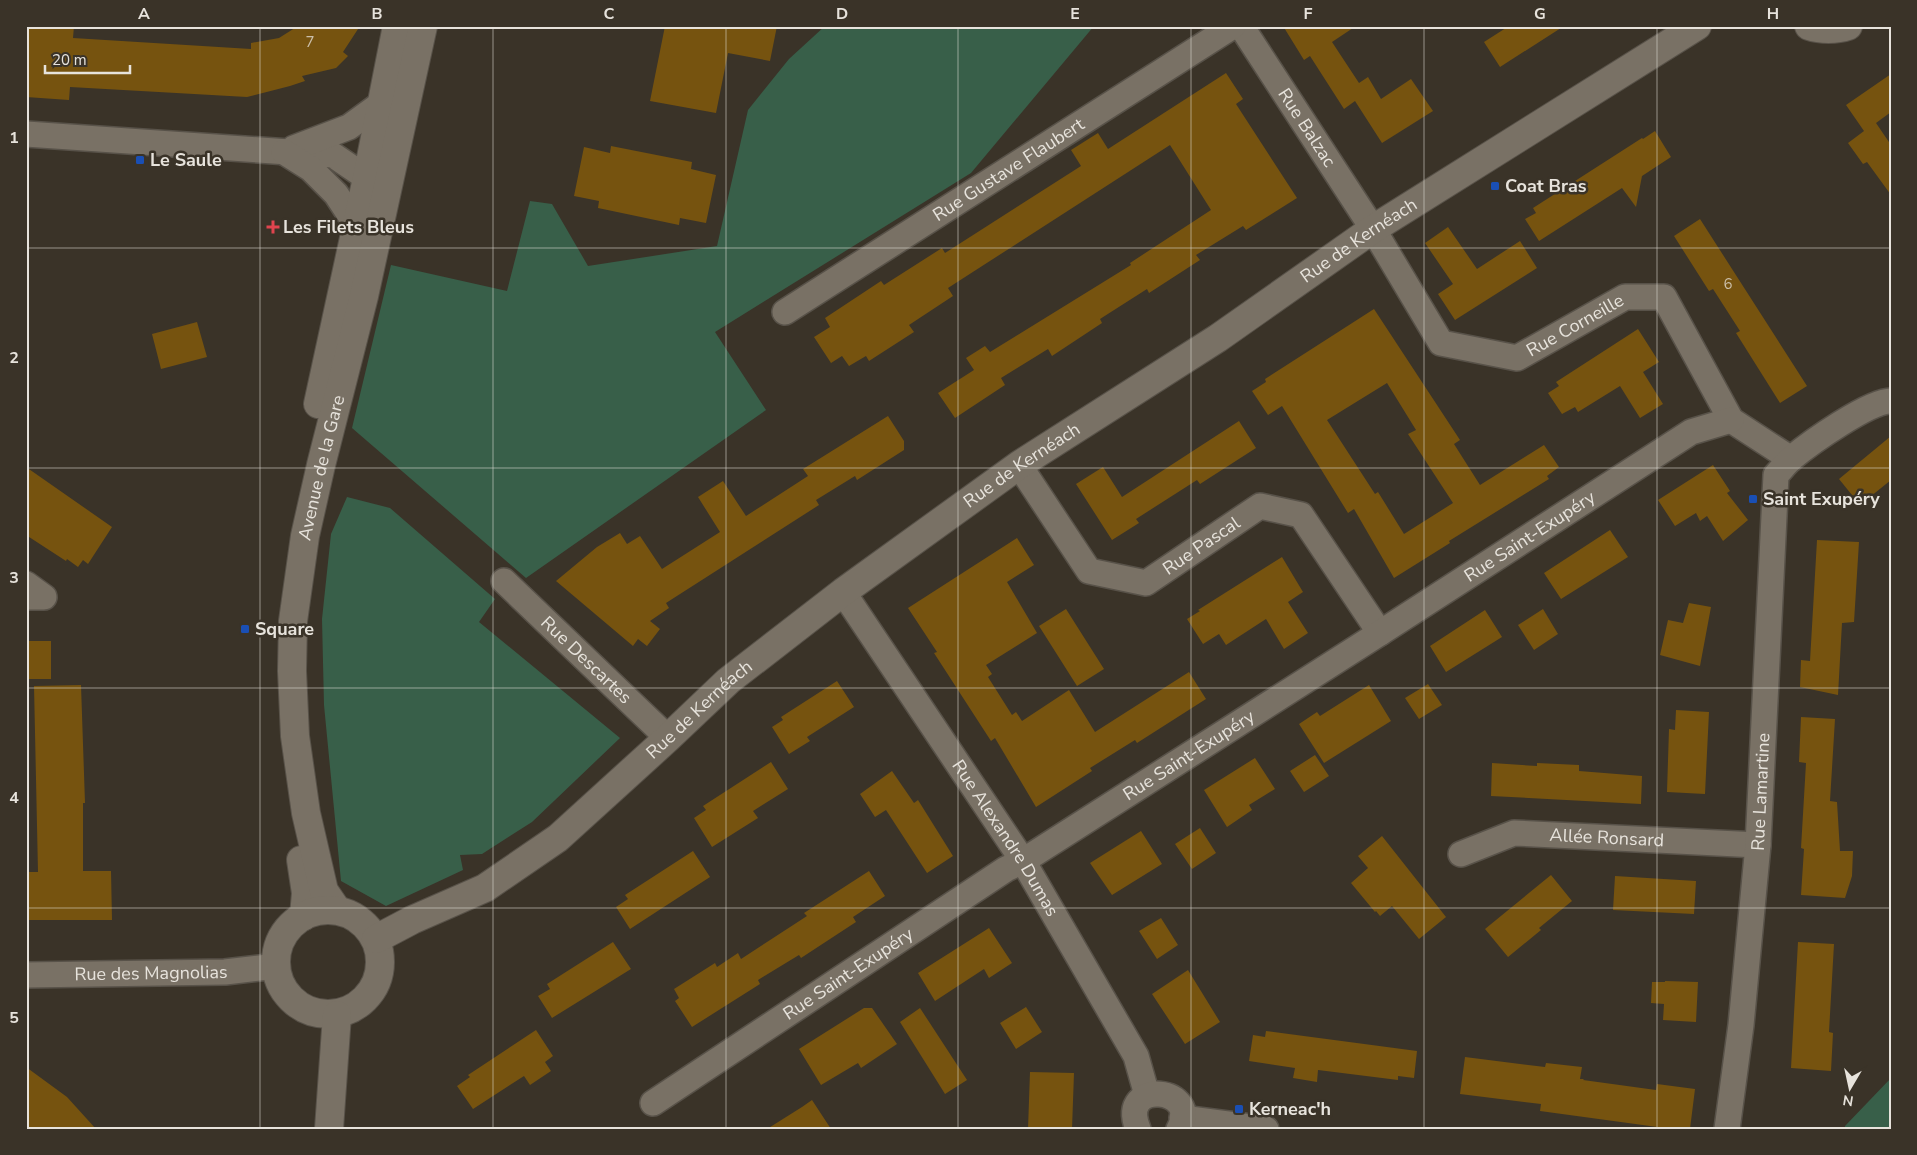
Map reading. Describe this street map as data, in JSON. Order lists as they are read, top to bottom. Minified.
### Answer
{"streets":{"main road":["Rue de Kernéach","Avenue de la Gare"],"street":["Rue Balzac","Rue Gustave Flaubert","Rue Corneille","Rue Saint-Exupéry","Rue Pascal","Rue Descartes","Rue Lamartine","Rue Alexandre Dumas","Allée Ronsard","Rue des Magnolias"]},"crossings":[["Rue Balzac","Rue de Kernéach"],["Rue Balzac","Rue Corneille"],["Rue de Kernéach","Rue Corneille"],["Rue de Kernéach","Avenue de la Gare"],["Rue de Kernéach","Rue Pascal"],["Rue de Kernéach","Rue Descartes"],["Rue de Kernéach","Rue Alexandre Dumas"],["Rue de Kernéach","Rue des Magnolias"],["Rue Corneille","Rue Saint-Exupéry"],["Rue Corneille","Rue Lamartine"],["Avenue de la Gare","Rue des Magnolias"],["Rue Saint-Exupéry","Rue Pascal"],["Rue Saint-Exupéry","Rue Alexandre Dumas"],["Rue Lamartine","Allée Ronsard"]],"places":{"transit":["Le Saule","Coat Bras","Saint Exupéry","Square","Kerneac'h"],"health":["Les Filets Bleus"]},"house_numbers":["7","6"],"scale_bar":"20 m","north":"bottom","grid":{"columns":["A","B","C","D","E","F","G","H"],"rows":["1","2","3","4","5"]}}
